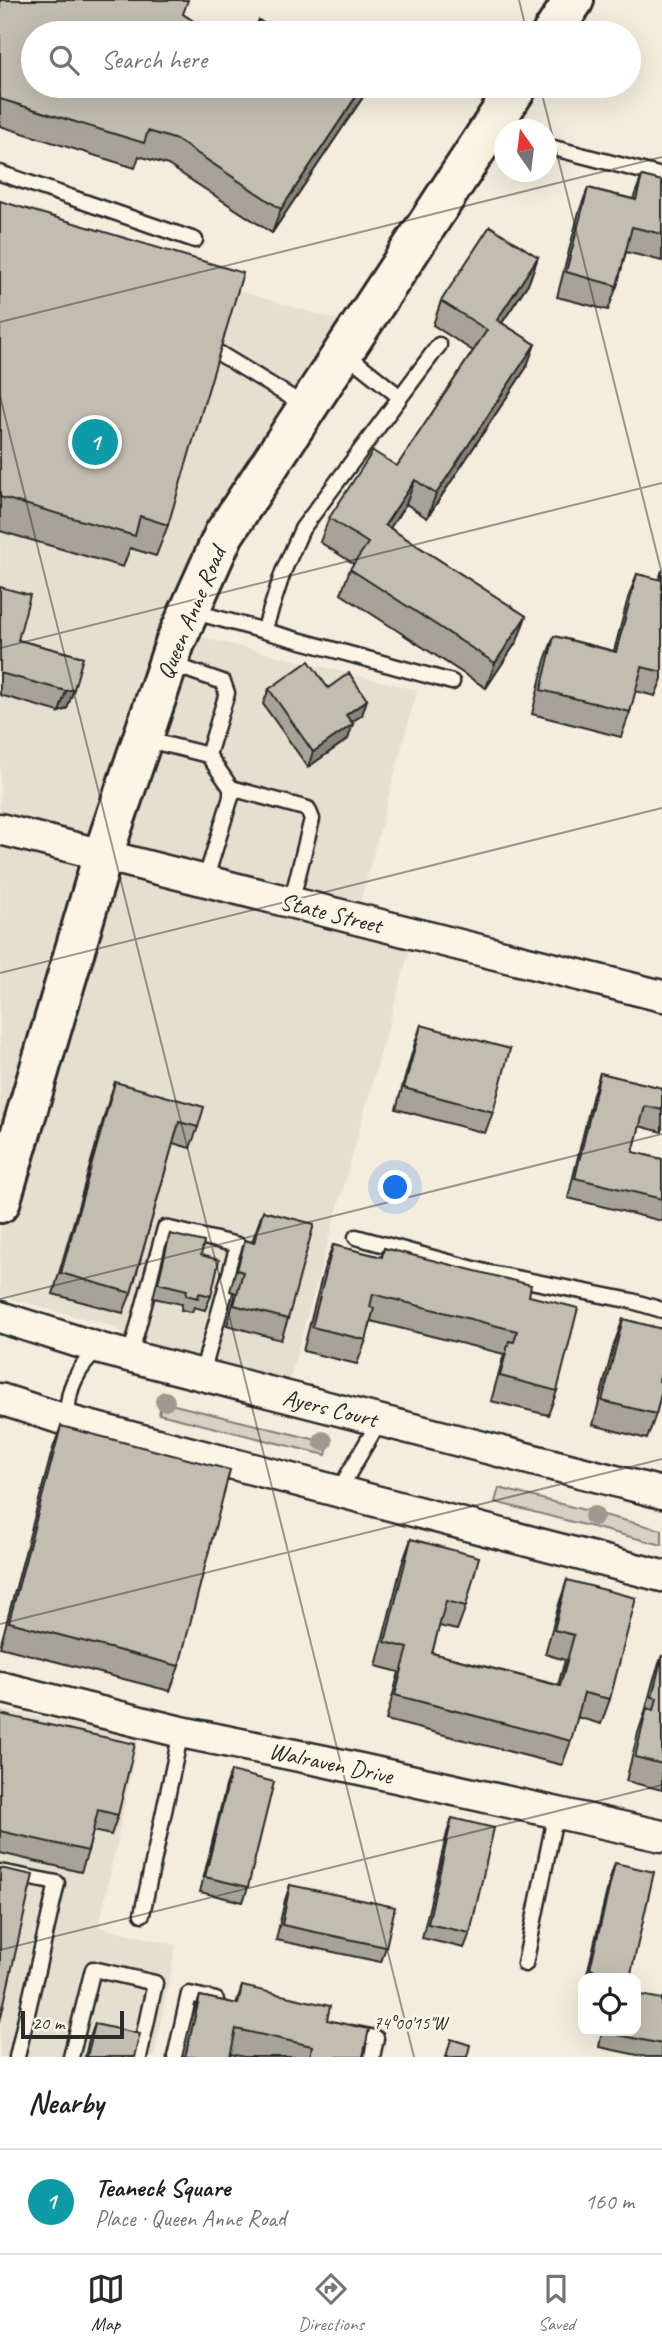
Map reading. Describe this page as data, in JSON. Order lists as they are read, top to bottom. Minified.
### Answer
{"streets":{"street":["Queen Anne Road","State Street","Ayers Court","Walraven Drive"]},"crossings":[["Queen Anne Road","State Street"]],"scale_bar":"20 m","north":"top","page":{"search":"Search here","pins":"1","scale":"20 m","heading":"Nearby","list":[{"mark":"1","name":"Teaneck Square","note":"Place · Queen Anne Road","value":"160 m"}],"nav":["Map","Directions","Saved"]},"coordinates":["74°00'15\"W"]}
